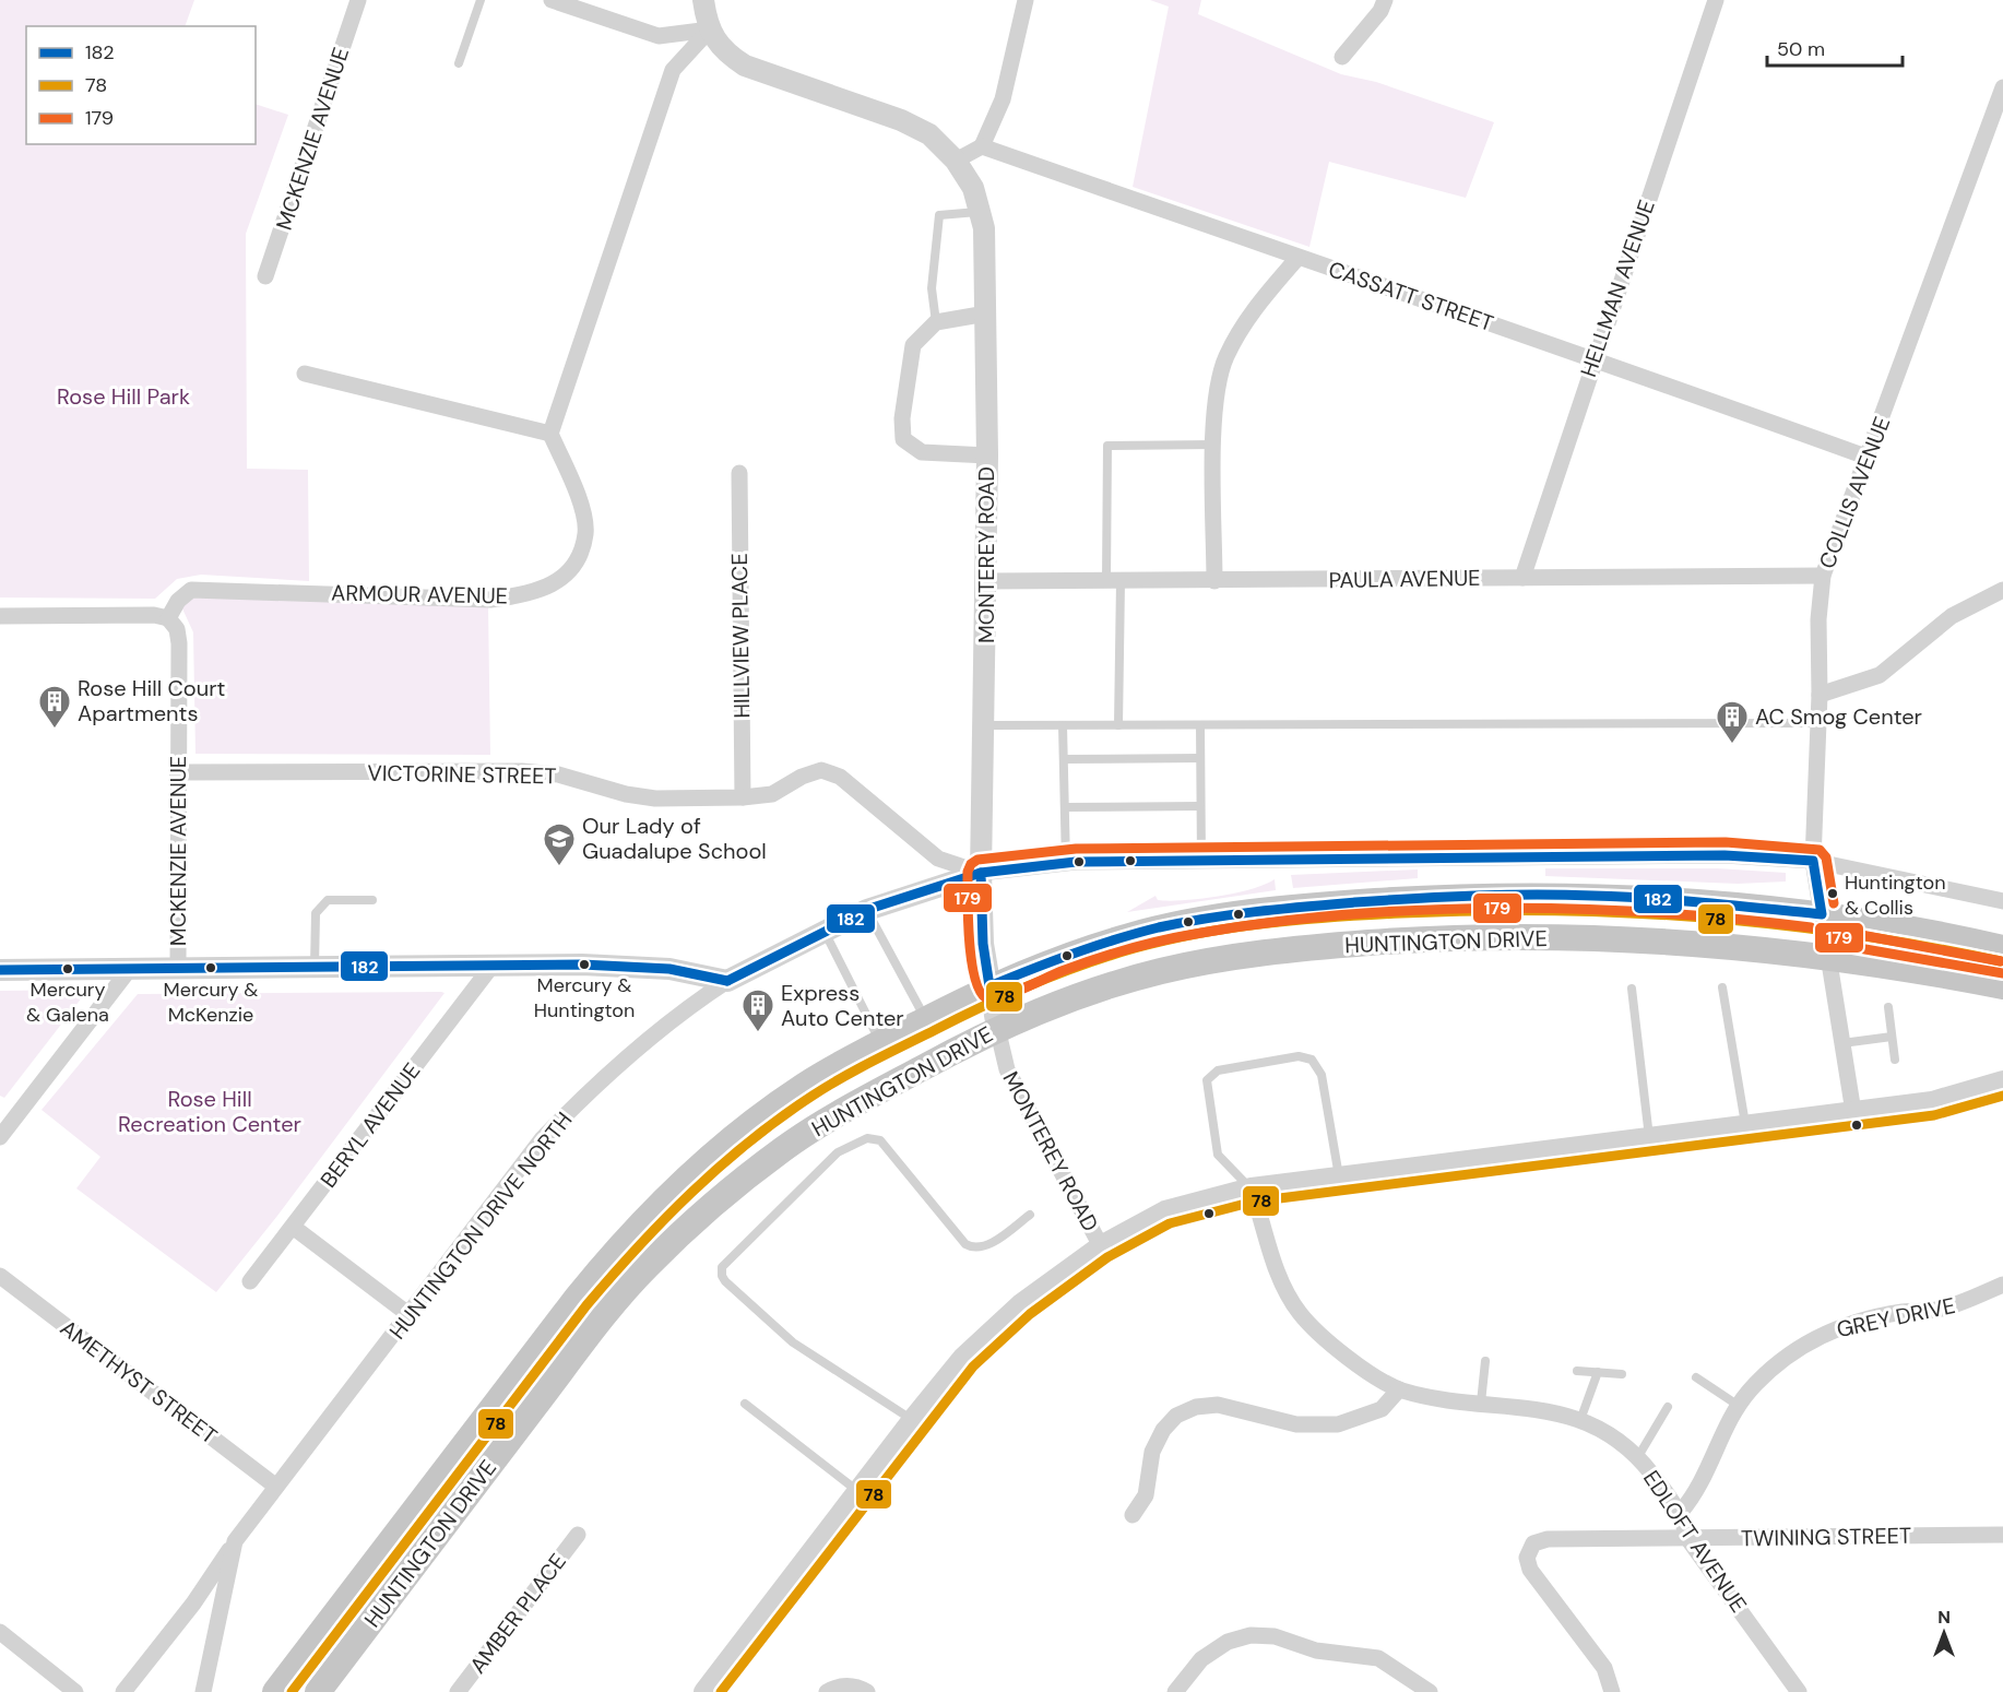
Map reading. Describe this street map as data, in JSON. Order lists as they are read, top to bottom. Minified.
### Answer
{"streets":{"main road":["HUNTINGTON DRIVE"],"street":["MCKENZIE AVENUE","HELLMAN AVENUE","CASSATT STREET","COLLIS AVENUE","MONTEREY ROAD","PAULA AVENUE","ARMOUR AVENUE","HILLVIEW PLACE","VICTORINE STREET","BERYL AVENUE","HUNTINGTON DRIVE NORTH","GREY DRIVE","AMETHYST STREET","TWINING STREET","EDLOFT AVENUE","AMBER PLACE"]},"crossings":[["MCKENZIE AVENUE","ARMOUR AVENUE"],["MCKENZIE AVENUE","VICTORINE STREET"],["HELLMAN AVENUE","CASSATT STREET"],["HELLMAN AVENUE","PAULA AVENUE"],["CASSATT STREET","COLLIS AVENUE"],["COLLIS AVENUE","PAULA AVENUE"],["COLLIS AVENUE","HUNTINGTON DRIVE"],["COLLIS AVENUE","HUNTINGTON DRIVE NORTH"],["MONTEREY ROAD","PAULA AVENUE"],["MONTEREY ROAD","VICTORINE STREET"],["MONTEREY ROAD","HUNTINGTON DRIVE"],["MONTEREY ROAD","HUNTINGTON DRIVE NORTH"],["HILLVIEW PLACE","VICTORINE STREET"],["VICTORINE STREET","HUNTINGTON DRIVE NORTH"],["HUNTINGTON DRIVE NORTH","AMETHYST STREET"],["GREY DRIVE","EDLOFT AVENUE"],["TWINING STREET","EDLOFT AVENUE"]],"parks":["Rose Hill Park","Rose Hill Recreation Center"],"places":{"building":["Rose Hill Court Apartments","AC Smog Center","Express Auto Center"],"school or university":["Our Lady of Guadalupe School"],"other":["Huntington & Collis","Mercury & Huntington","Mercury & McKenzie","Mercury & Galena"]},"lines":["transit line 179","transit line 182","transit line 78"],"legend":["182","78","179"],"scale_bar":"50 m","north":"top"}
